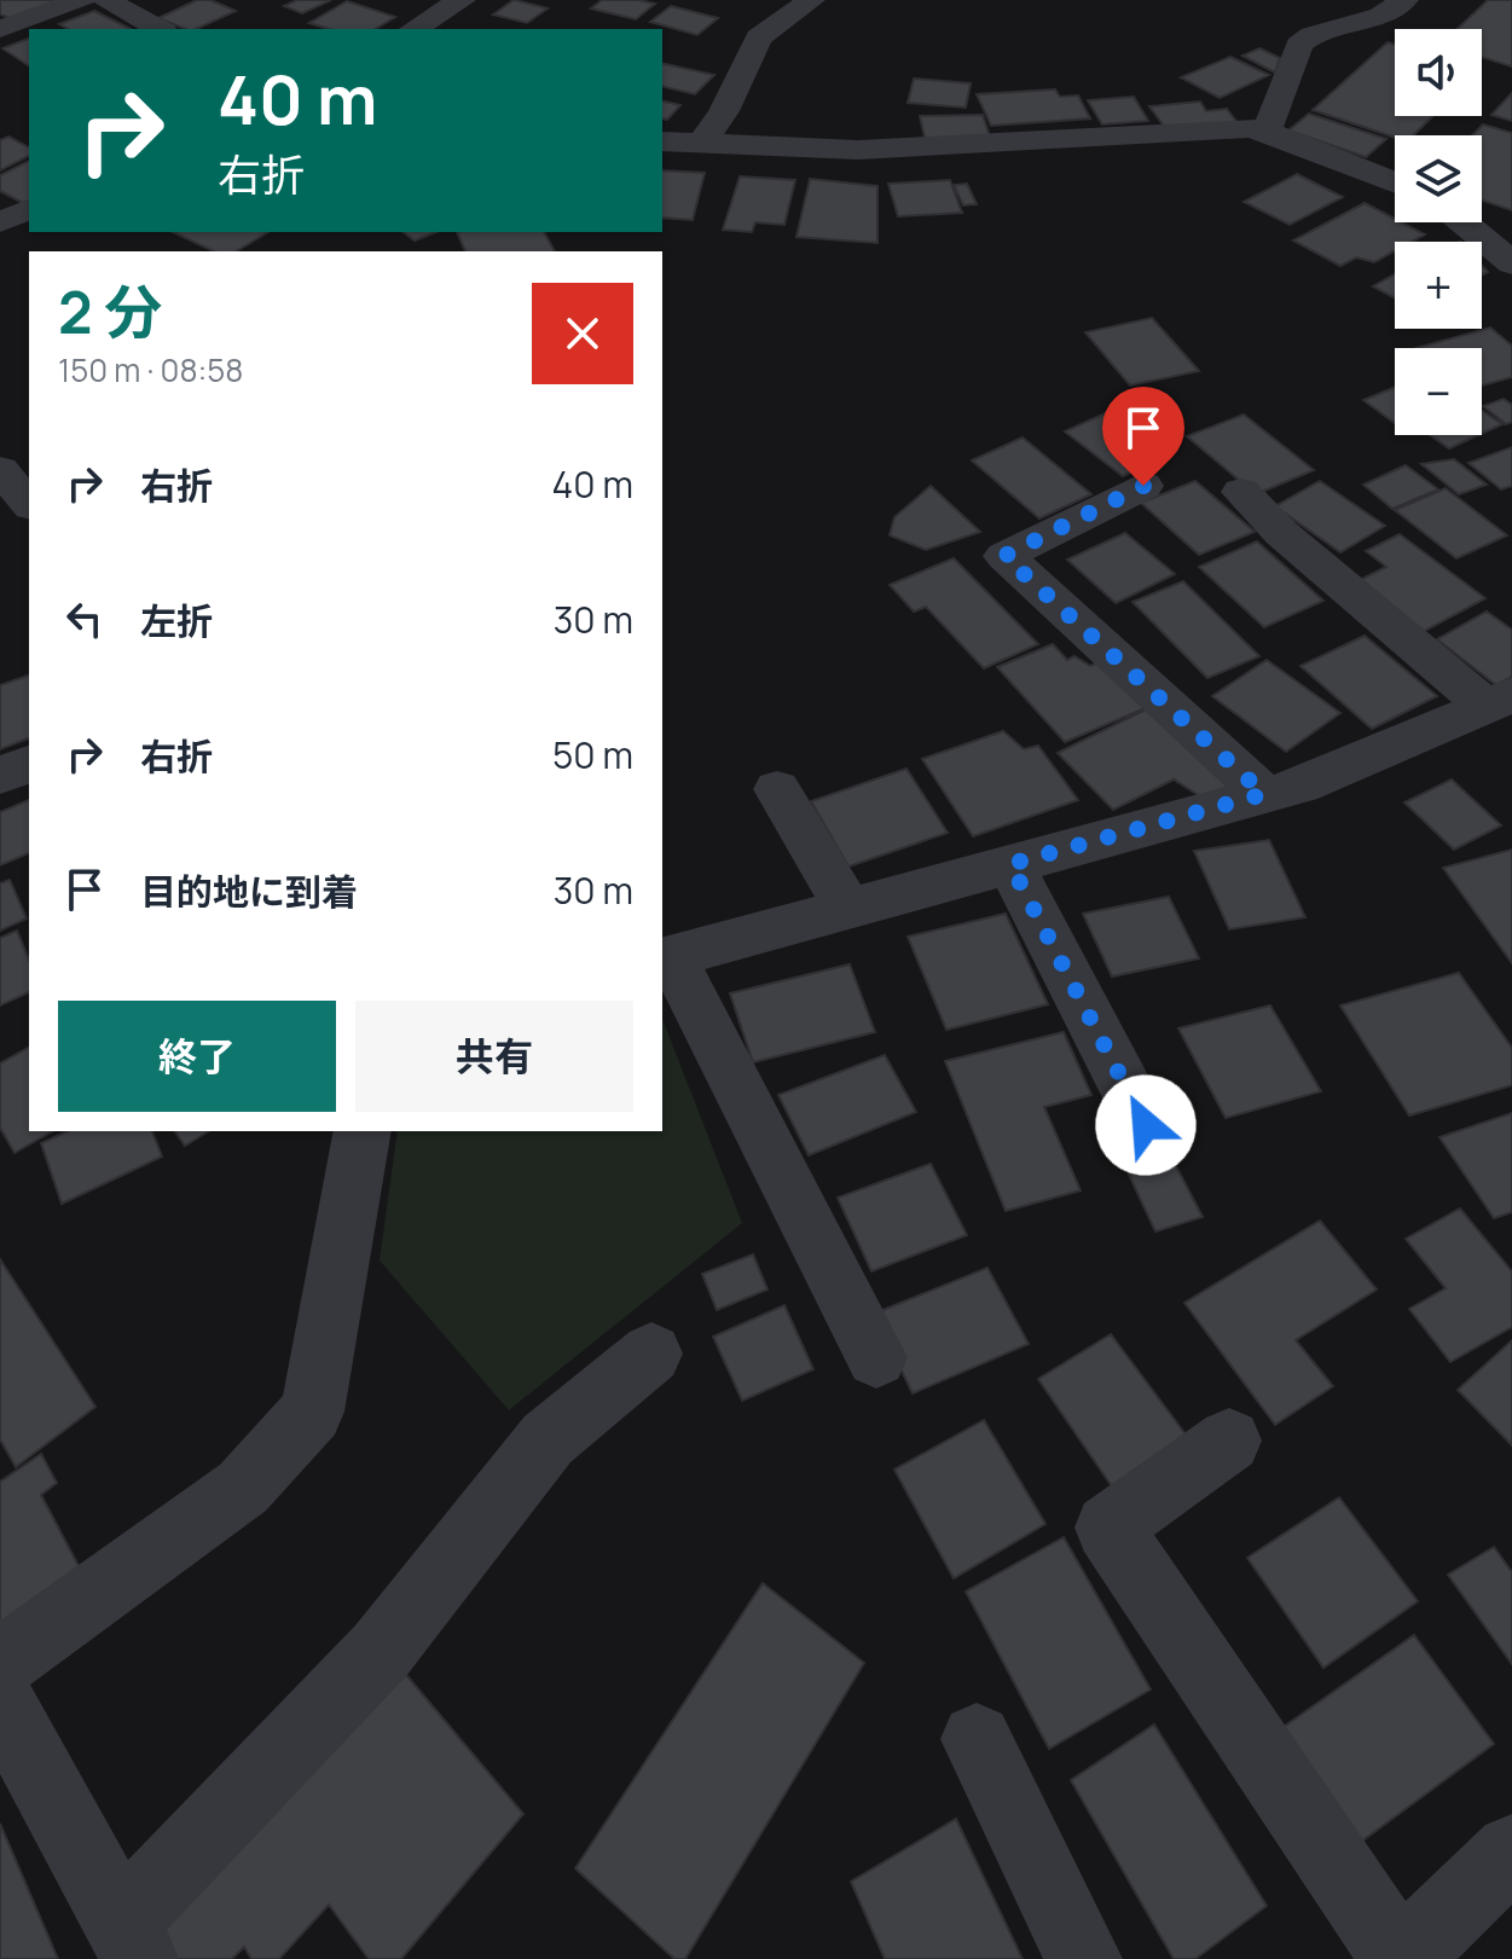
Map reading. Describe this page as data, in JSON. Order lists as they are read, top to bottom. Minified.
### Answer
{"page":{"map_buttons":["+","−"],"turn":["40 m","右折"],"heading":["2 分","150 m · 08:58"],"list":[{"name":"右折","value":"40 m"},{"name":"左折","value":"30 m"},{"name":"右折","value":"50 m"},{"name":"目的地に到着","value":"30 m"}],"buttons":["終了","共有"]}}
